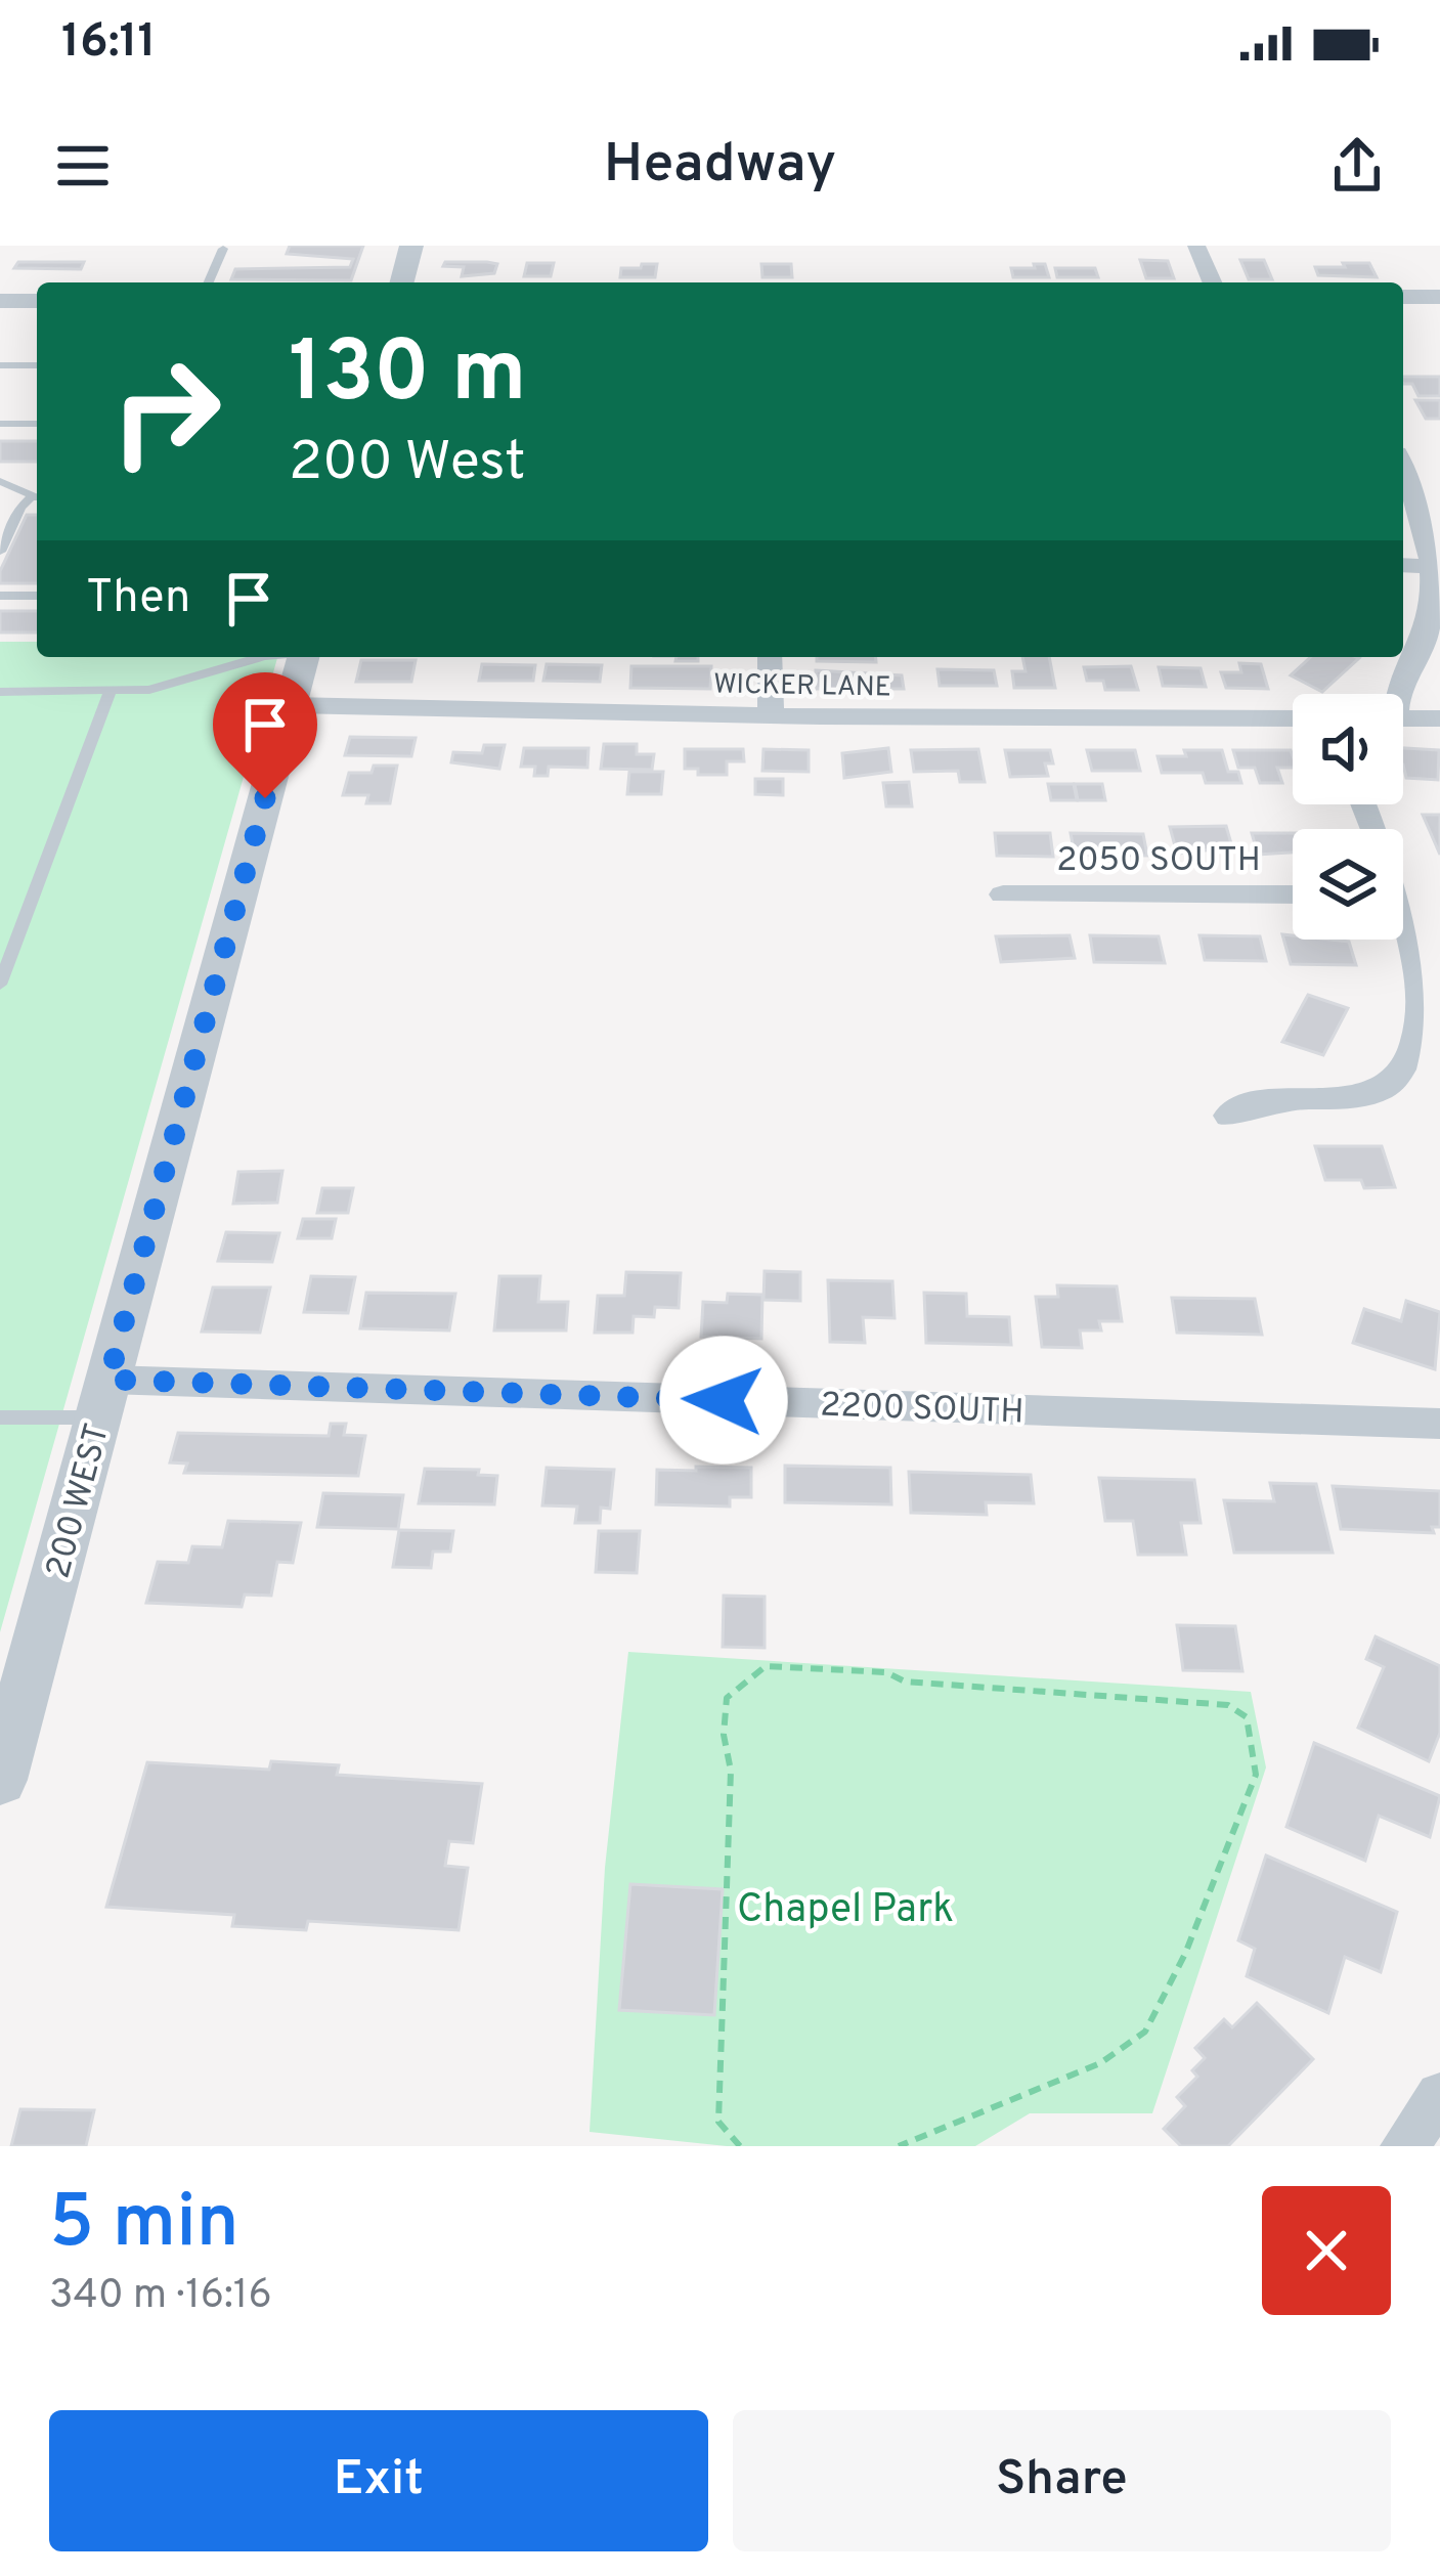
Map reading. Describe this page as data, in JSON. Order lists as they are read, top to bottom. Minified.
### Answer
{"streets":{"street":["WICKER LANE","2050 SOUTH","2200 SOUTH","200 WEST"]},"crossings":[["WICKER LANE","200 WEST"],["2200 SOUTH","200 WEST"]],"parks":["Chapel Park"],"page":{"status":"16:11","header":"Headway","turn":["130 m","200 West"],"then":"Then","heading":["5 min","340 m · 16:16"],"buttons":["Exit","Share"]}}
